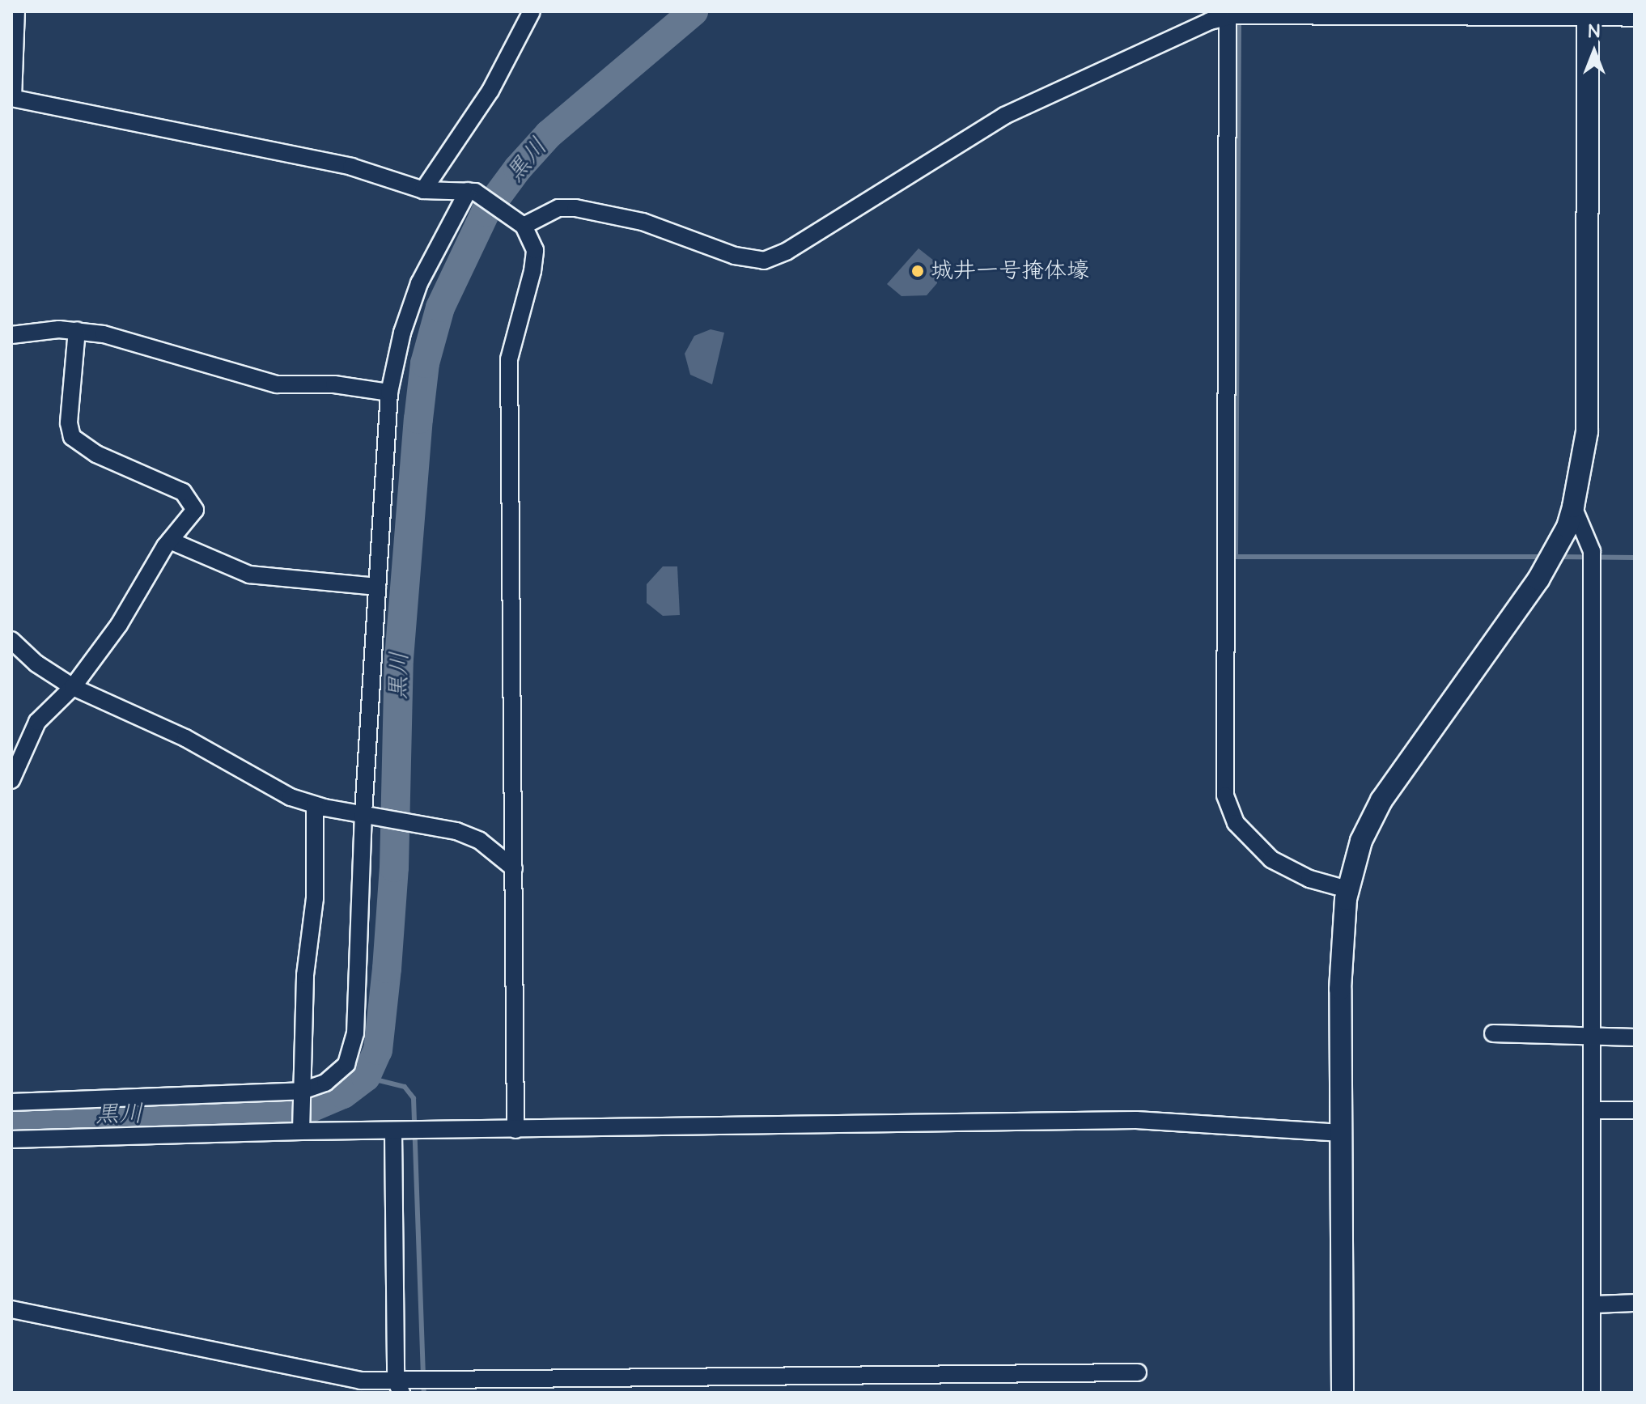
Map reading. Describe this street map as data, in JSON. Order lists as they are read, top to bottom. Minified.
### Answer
{"water":["黒川"],"places":["城井一号掩体壕"],"north":"top"}
